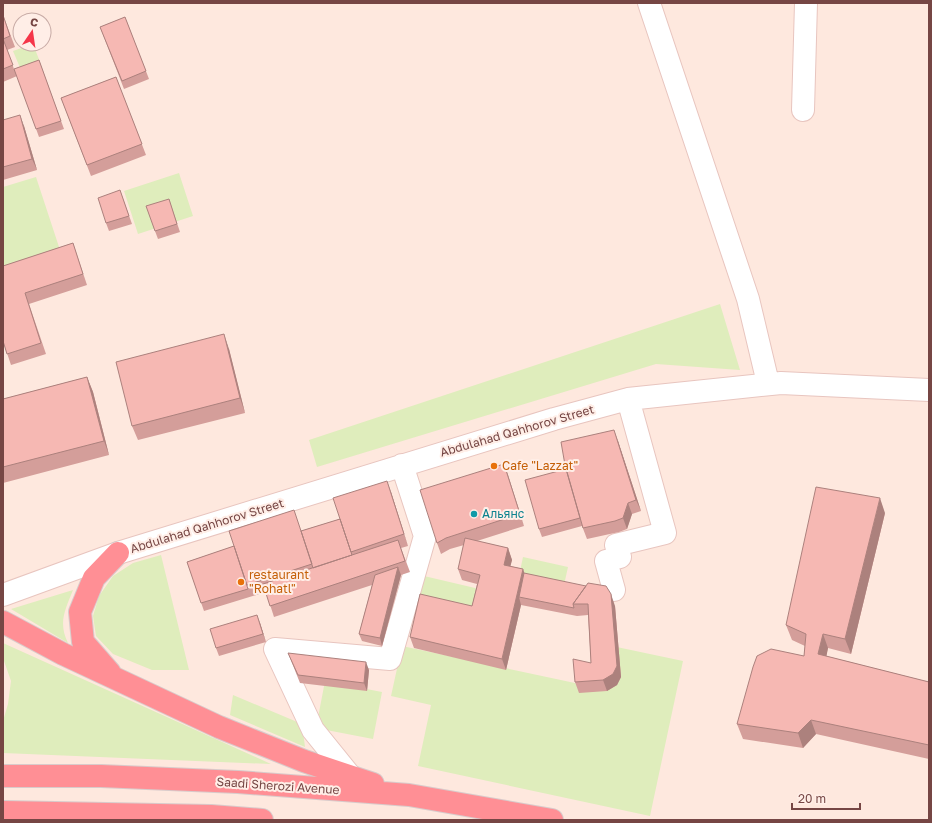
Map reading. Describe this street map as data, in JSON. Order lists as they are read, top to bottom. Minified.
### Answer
{"streets":{"highway":["Saadi Sherozi Avenue"],"street":["Abdulahad Qahhorov Street"]},"places":["Cafe \"Lazzat\"","Альянс","restaurant \"Rohatl\""],"scale_bar":"20 m","north":"top"}
